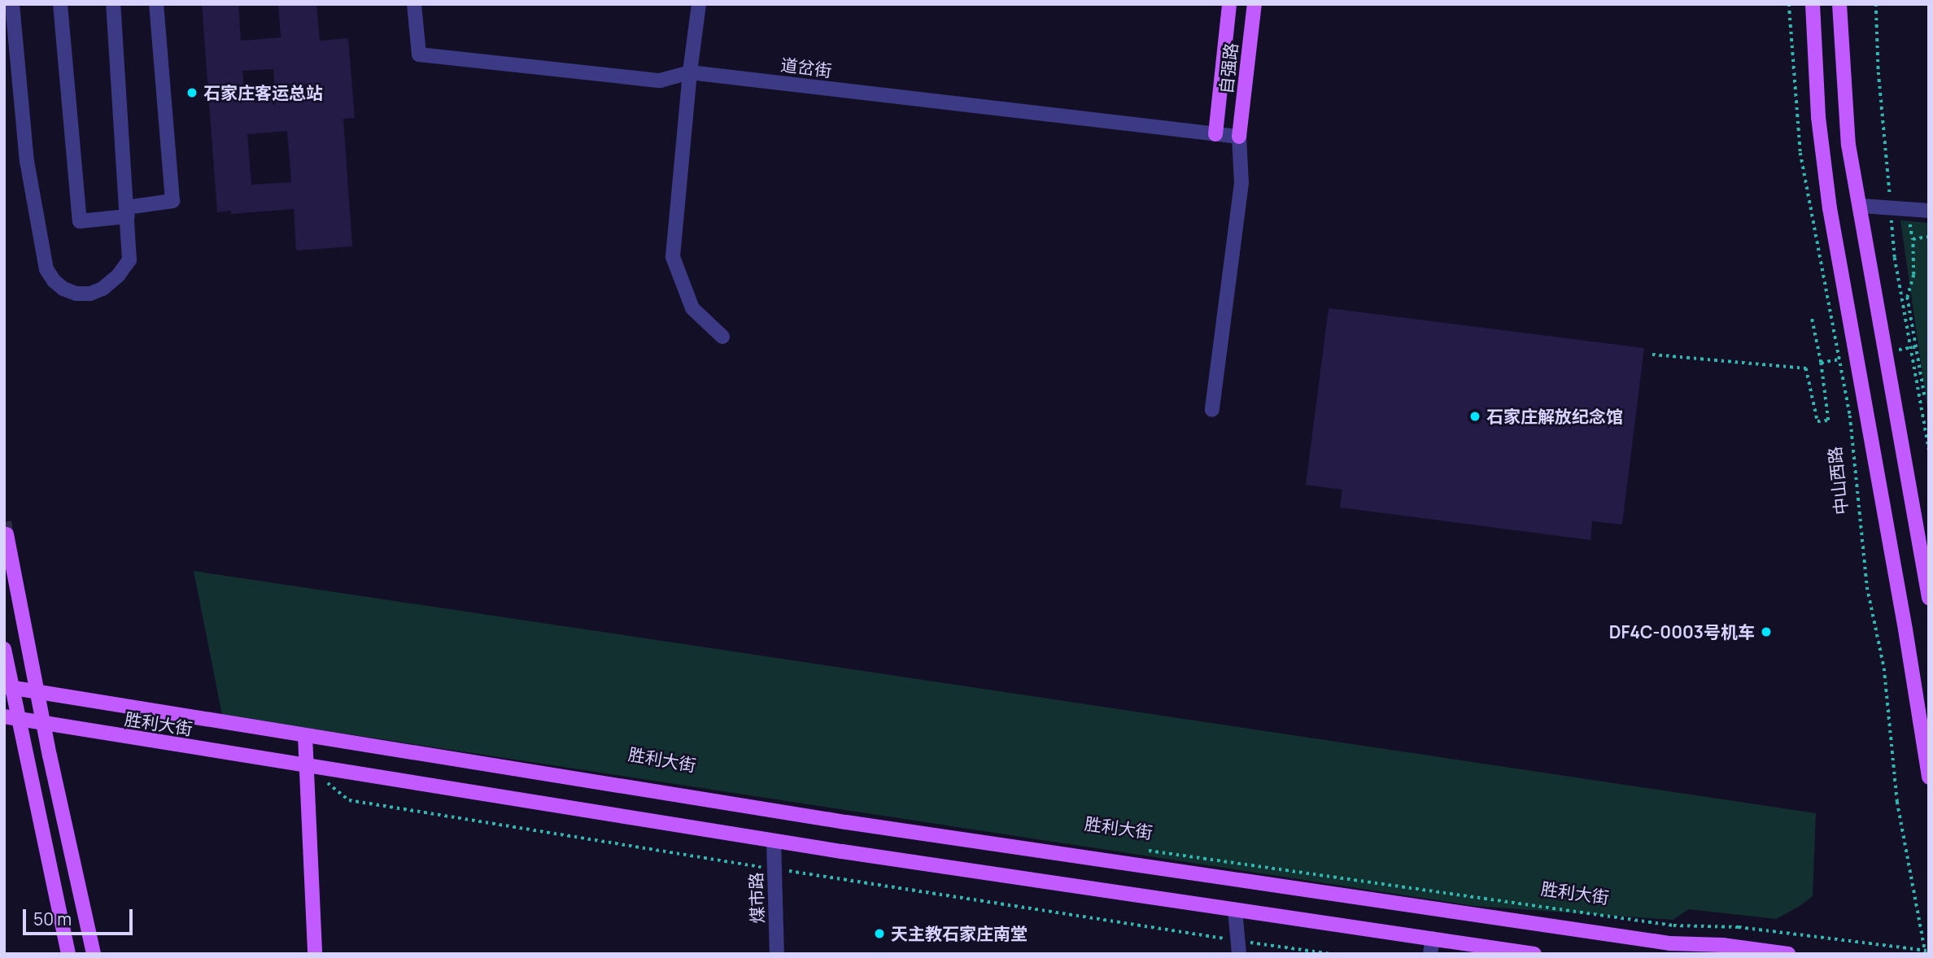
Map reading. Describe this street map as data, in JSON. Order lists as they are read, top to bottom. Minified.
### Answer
{"streets":{"main road":["自强路","胜利大街"],"street":["道岔街","煤市路"],"path":["中山西路"]},"crossings":[["道岔街","自强路"],["中山西路","胜利大街"],["胜利大街","煤市路"]],"places":["石家庄客运总站","石家庄解放纪念馆","DF4C-0003号机车","天主教石家庄南堂"],"scale_bar":"50 m"}
